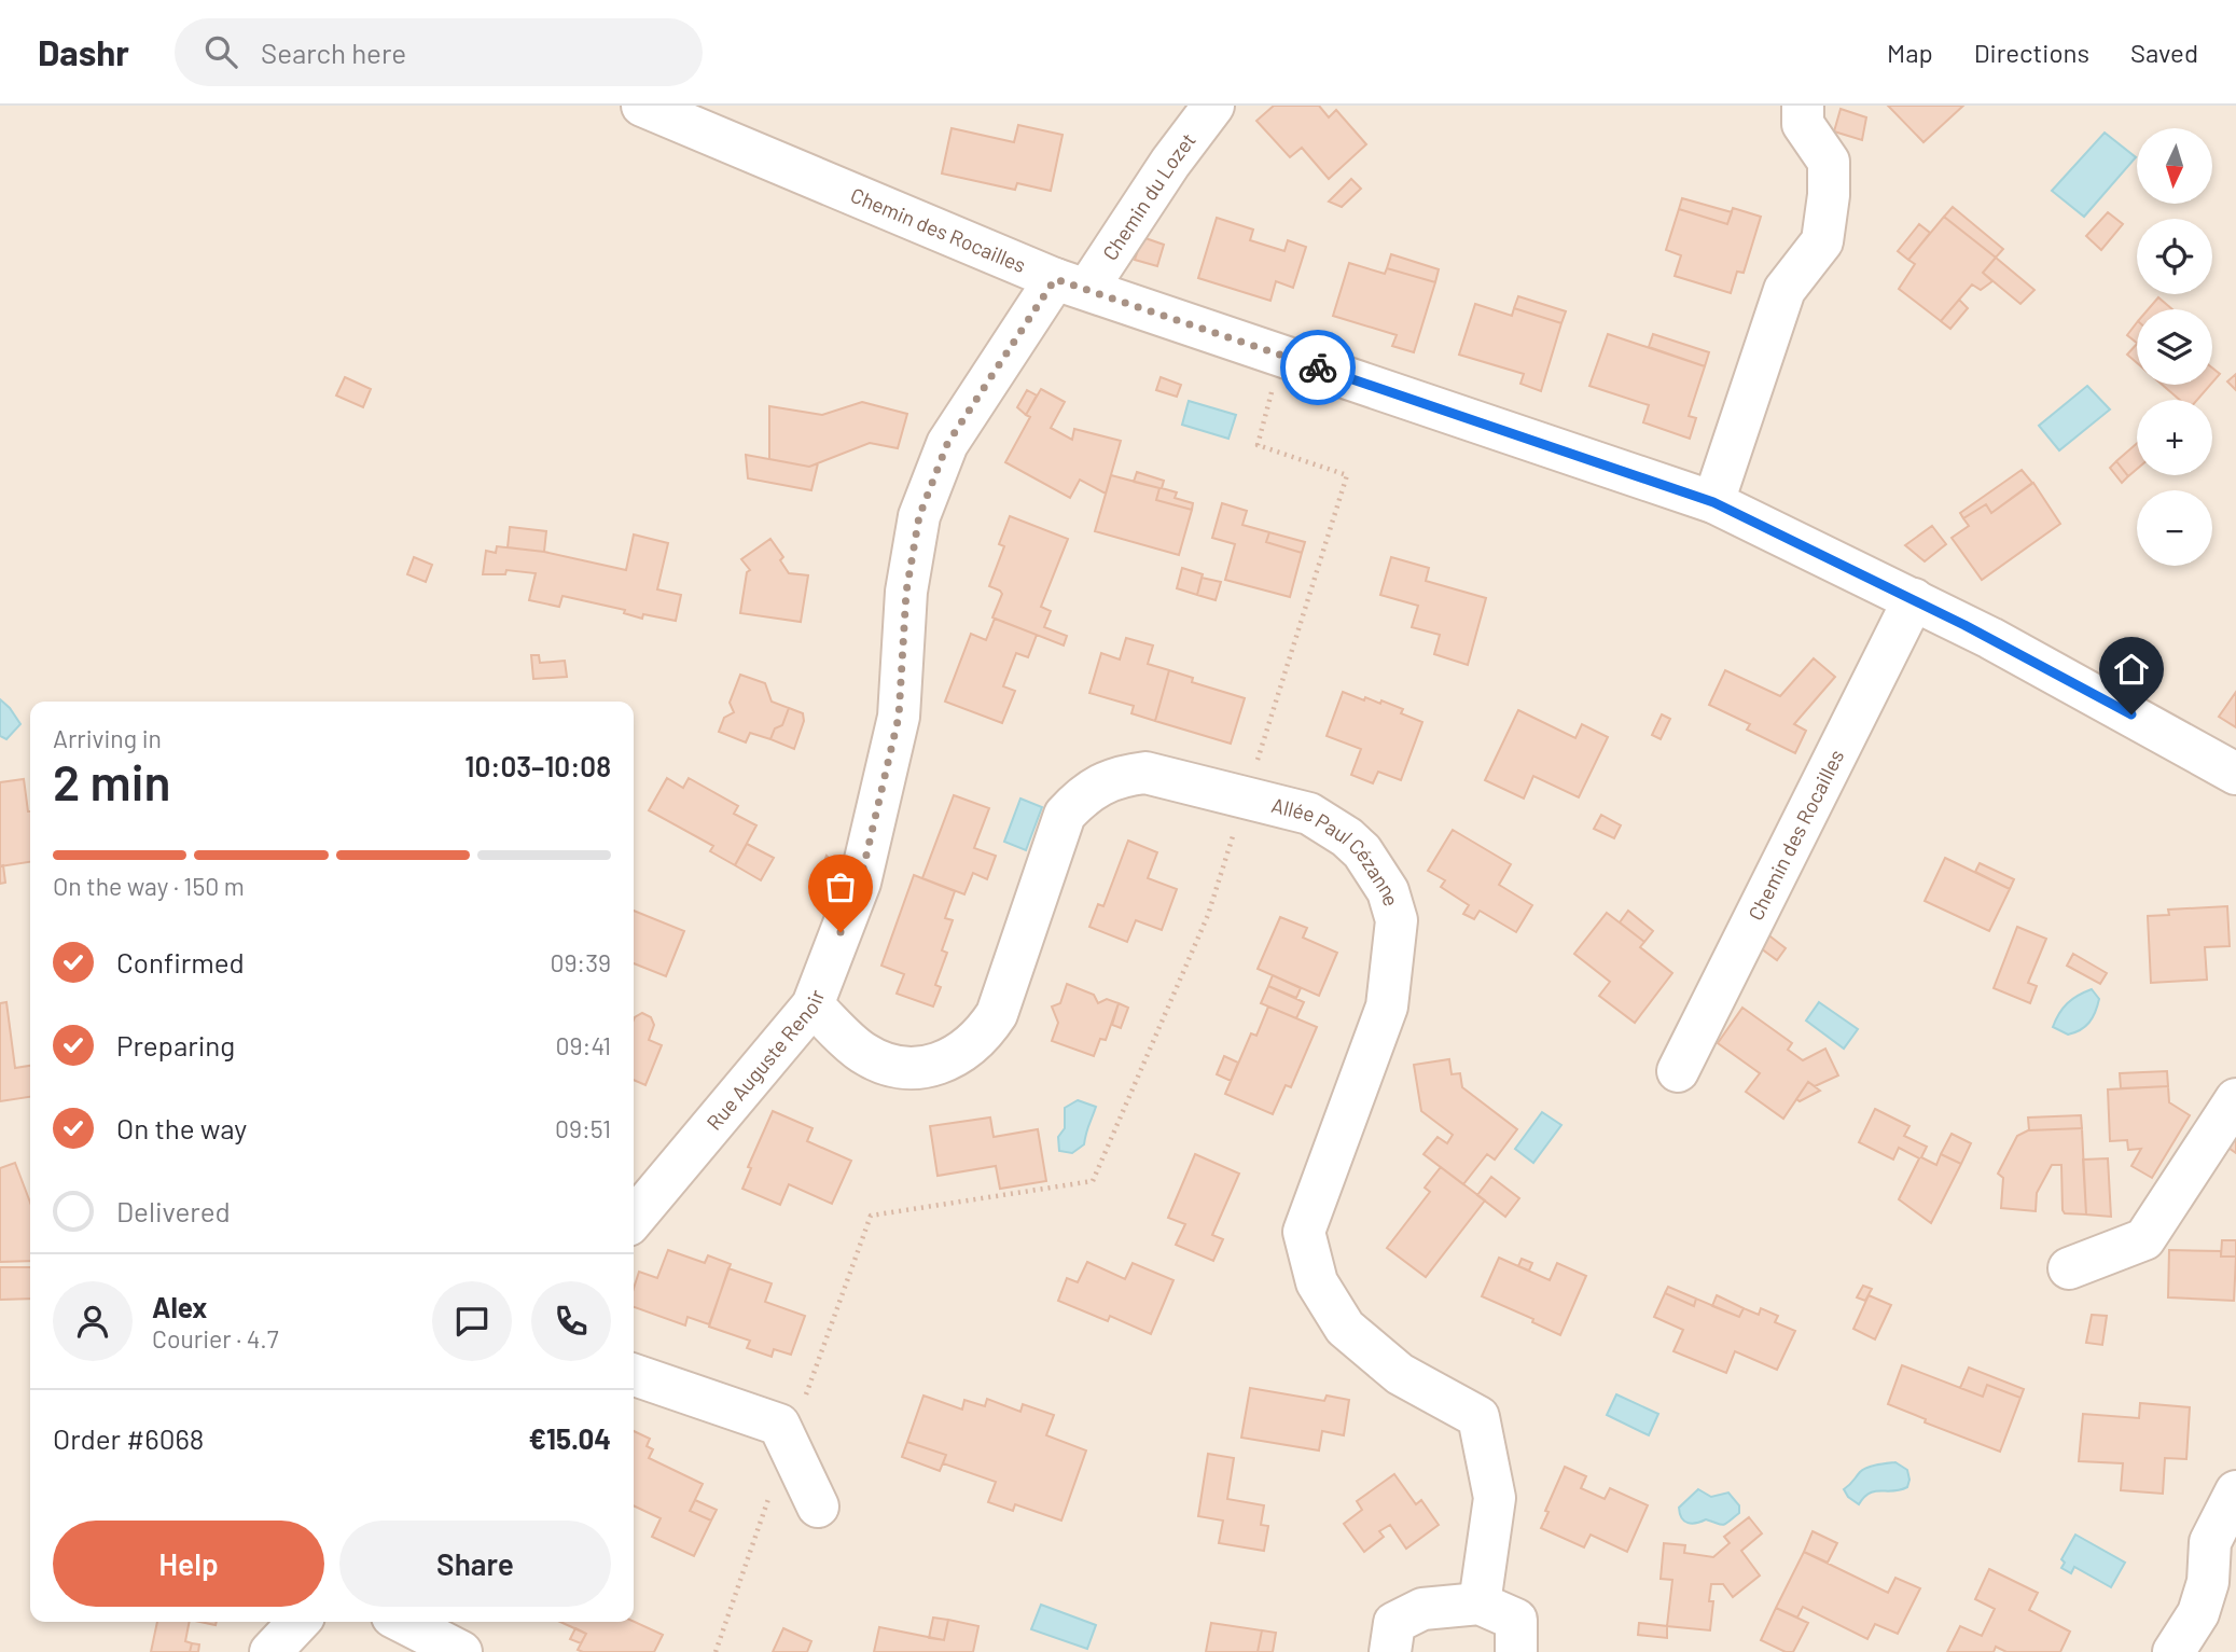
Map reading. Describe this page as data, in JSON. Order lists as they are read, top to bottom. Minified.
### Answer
{"streets":{"street":["Chemin du Lozet","Chemin des Rocailles","Allée Paul Cézanne","Rue Auguste Renoir"]},"crossings":[["Chemin du Lozet","Chemin des Rocailles"],["Chemin du Lozet","Rue Auguste Renoir"],["Chemin des Rocailles","Rue Auguste Renoir"],["Allée Paul Cézanne","Rue Auguste Renoir"]],"north":"bottom","page":{"header":"Dashr","search":"Search here","nav":["Map","Directions","Saved"],"map_buttons":["+","−"],"heading":["2 min","Arriving in","10:03–10:08"],"panel":["Alex","Courier · 4.7","Order #6068","€15.04"],"bar":"On the way · 150 m","list":[["Confirmed","09:39"],["Preparing","09:41"],["On the way","09:51"],"Delivered"],"buttons":["Help","Share"]}}
